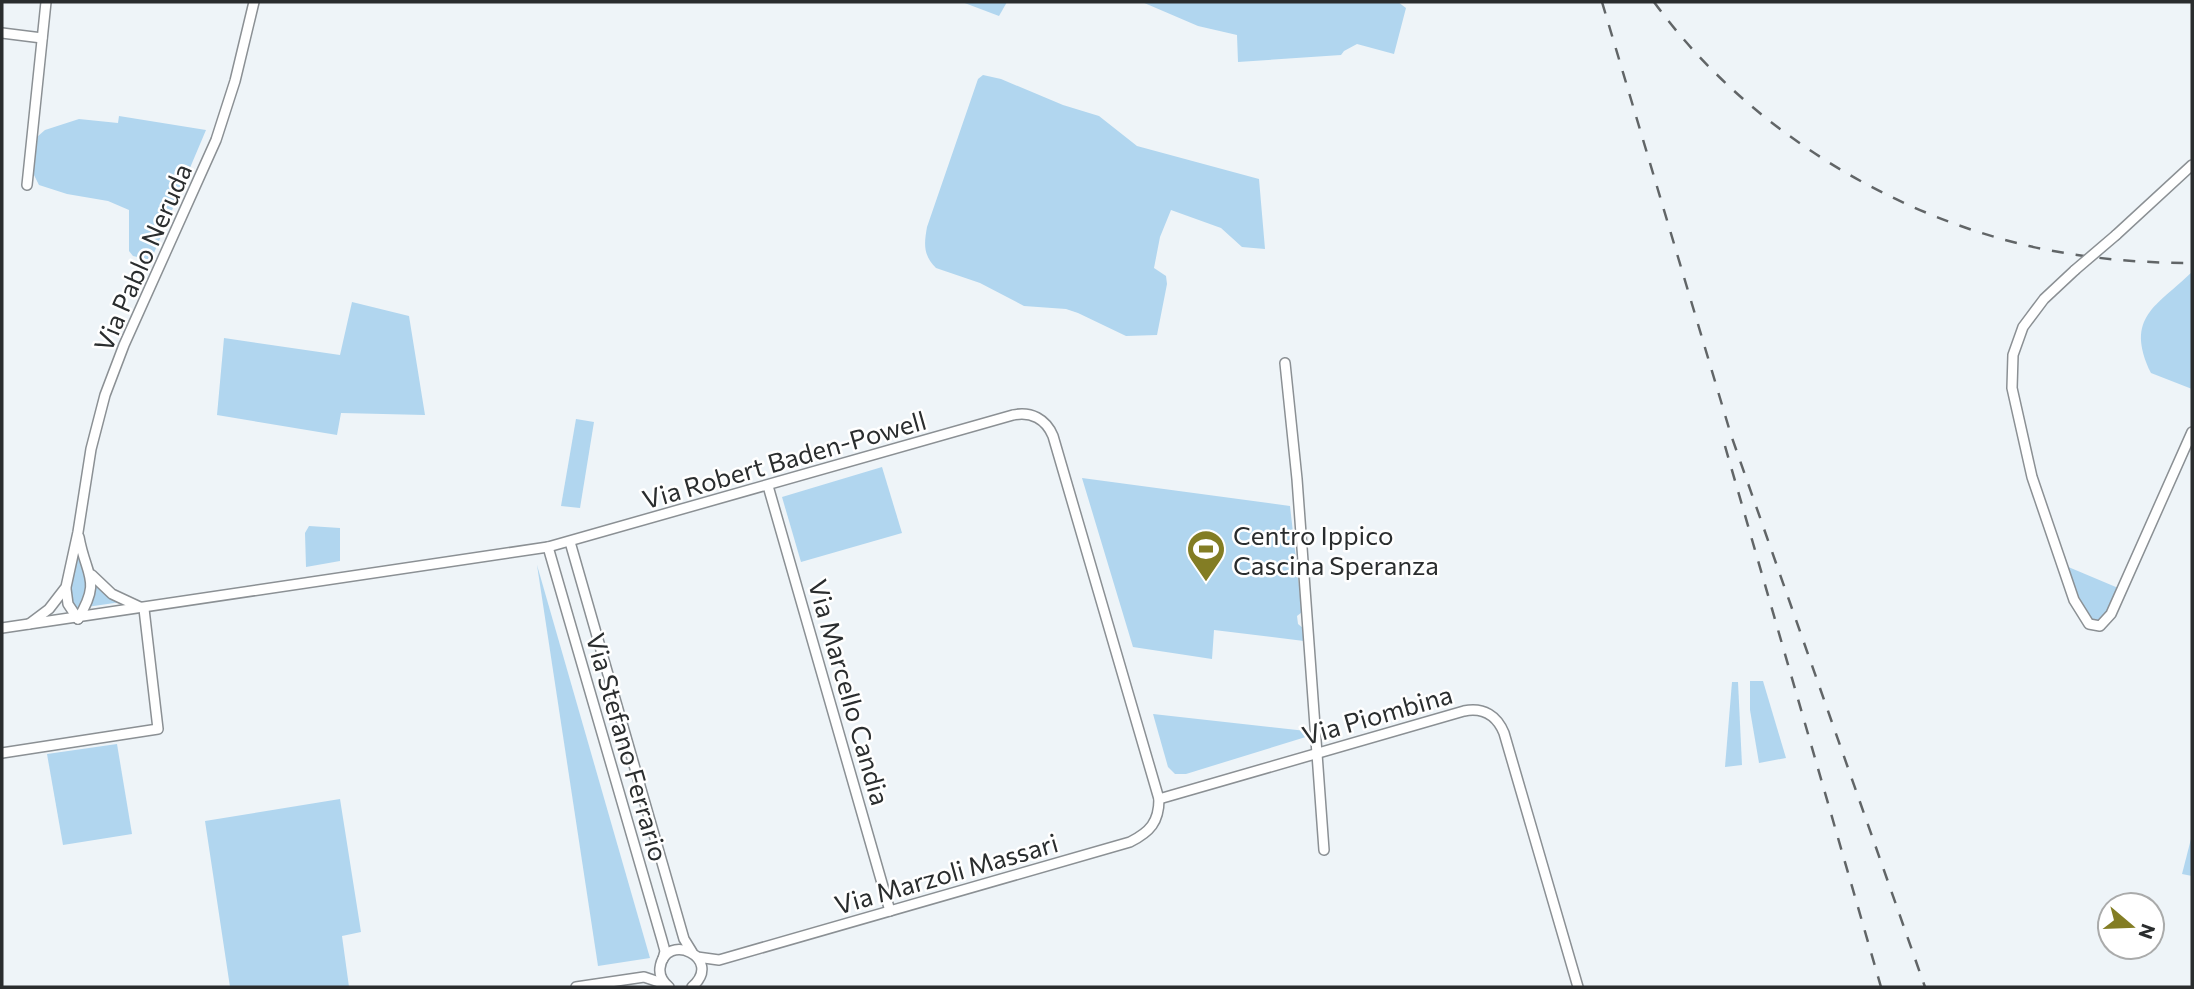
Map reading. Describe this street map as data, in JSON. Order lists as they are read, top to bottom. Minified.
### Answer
{"streets":{"street":["Via Pablo Neruda","Via Robert Baden-Powell","Via Marcello Candia","Via Piombina","Via Stefano Ferrario","Via Marzoli Massari"]},"crossings":[["Via Robert Baden-Powell","Via Marcello Candia"],["Via Robert Baden-Powell","Via Piombina"],["Via Robert Baden-Powell","Via Stefano Ferrario"],["Via Robert Baden-Powell","Via Marzoli Massari"],["Via Marcello Candia","Via Marzoli Massari"],["Via Piombina","Via Marzoli Massari"],["Via Stefano Ferrario","Via Marzoli Massari"]],"places":{"sports":["Centro Ippico Cascina Speranza"]},"north":"right"}
